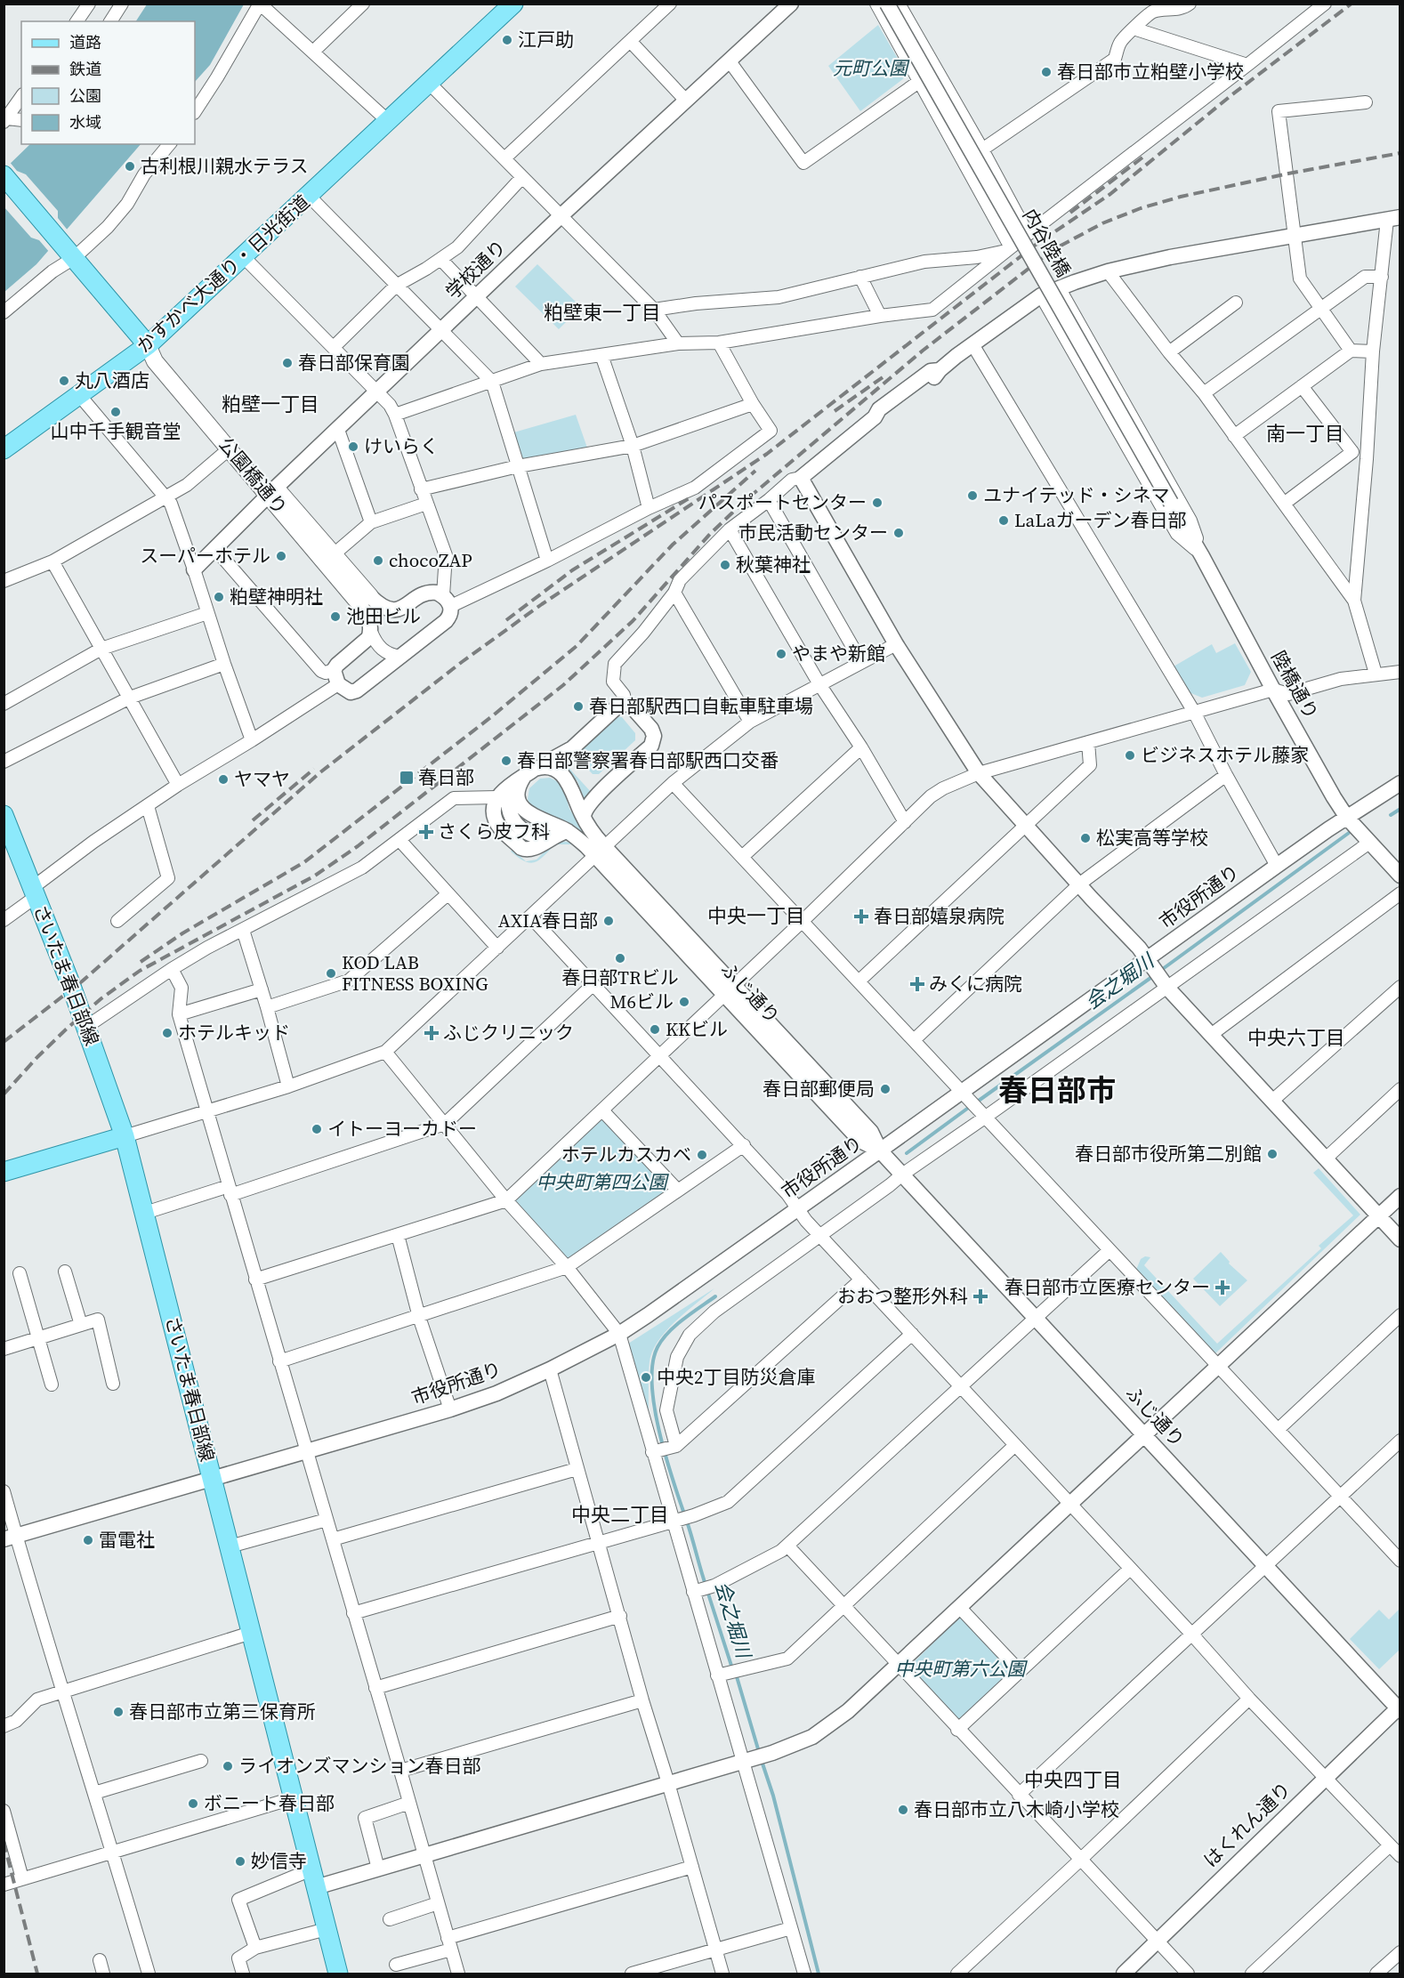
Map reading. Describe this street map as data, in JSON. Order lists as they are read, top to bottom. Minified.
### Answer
{"streets":{"main road":["かすかべ大通り・日光街道","公園橋通り","さいたま春日部線"],"street":["内谷陸橋","学校通り","陸橋通り","市役所通り","ふじ通り","はくれん通り"]},"crossings":[["内谷陸橋","陸橋通り"],["学校通り","公園橋通り"],["かすかべ大通り・日光街道","公園橋通り"],["陸橋通り","市役所通り"],["市役所通り","さいたま春日部線"],["市役所通り","ふじ通り"],["ふじ通り","はくれん通り"]],"districts":["粕壁東一丁目","粕壁一丁目","南一丁目","中央一丁目","中央六丁目","春日部市","中央二丁目","中央四丁目"],"water":["会之堀川"],"parks":["元町公園","中央町第四公園","中央町第六公園"],"places":{"other":["江戸助","春日部市立粕壁小学校","古利根川親水テラス","春日部保育園","丸八酒店","山中千手観音堂","けいらく","ユナイテッド・シネマ","パスポートセンター","LaLaガーデン春日部","市民活動センター","スーパーホテル","chocoZAP","秋葉神社","粕壁神明社","池田ビル","やまや新館","春日部駅西口自転車駐車場","ビジネスホテル藤家","春日部警察署春日部駅西口交番","ヤマヤ","松実高等学校","AXIA春日部","春日部TRビル","KOD LAB FITNESS BOXING","M6ビル","KKビル","ホテルキッド","春日部郵便局","イトーヨーカドー","春日部市役所第二別館","ホテルカスカベ","中央2丁目防災倉庫","雷電社","春日部市立第三保育所","ライオンズマンション春日部","ボニート春日部","春日部市立八木崎小学校","妙信寺"],"transit":["春日部"],"health":["さくら皮フ科","春日部嬉泉病院","みくに病院","ふじクリニック","春日部市立医療センター","おおつ整形外科"]},"legend":["道路","鉄道","公園","水域"]}
